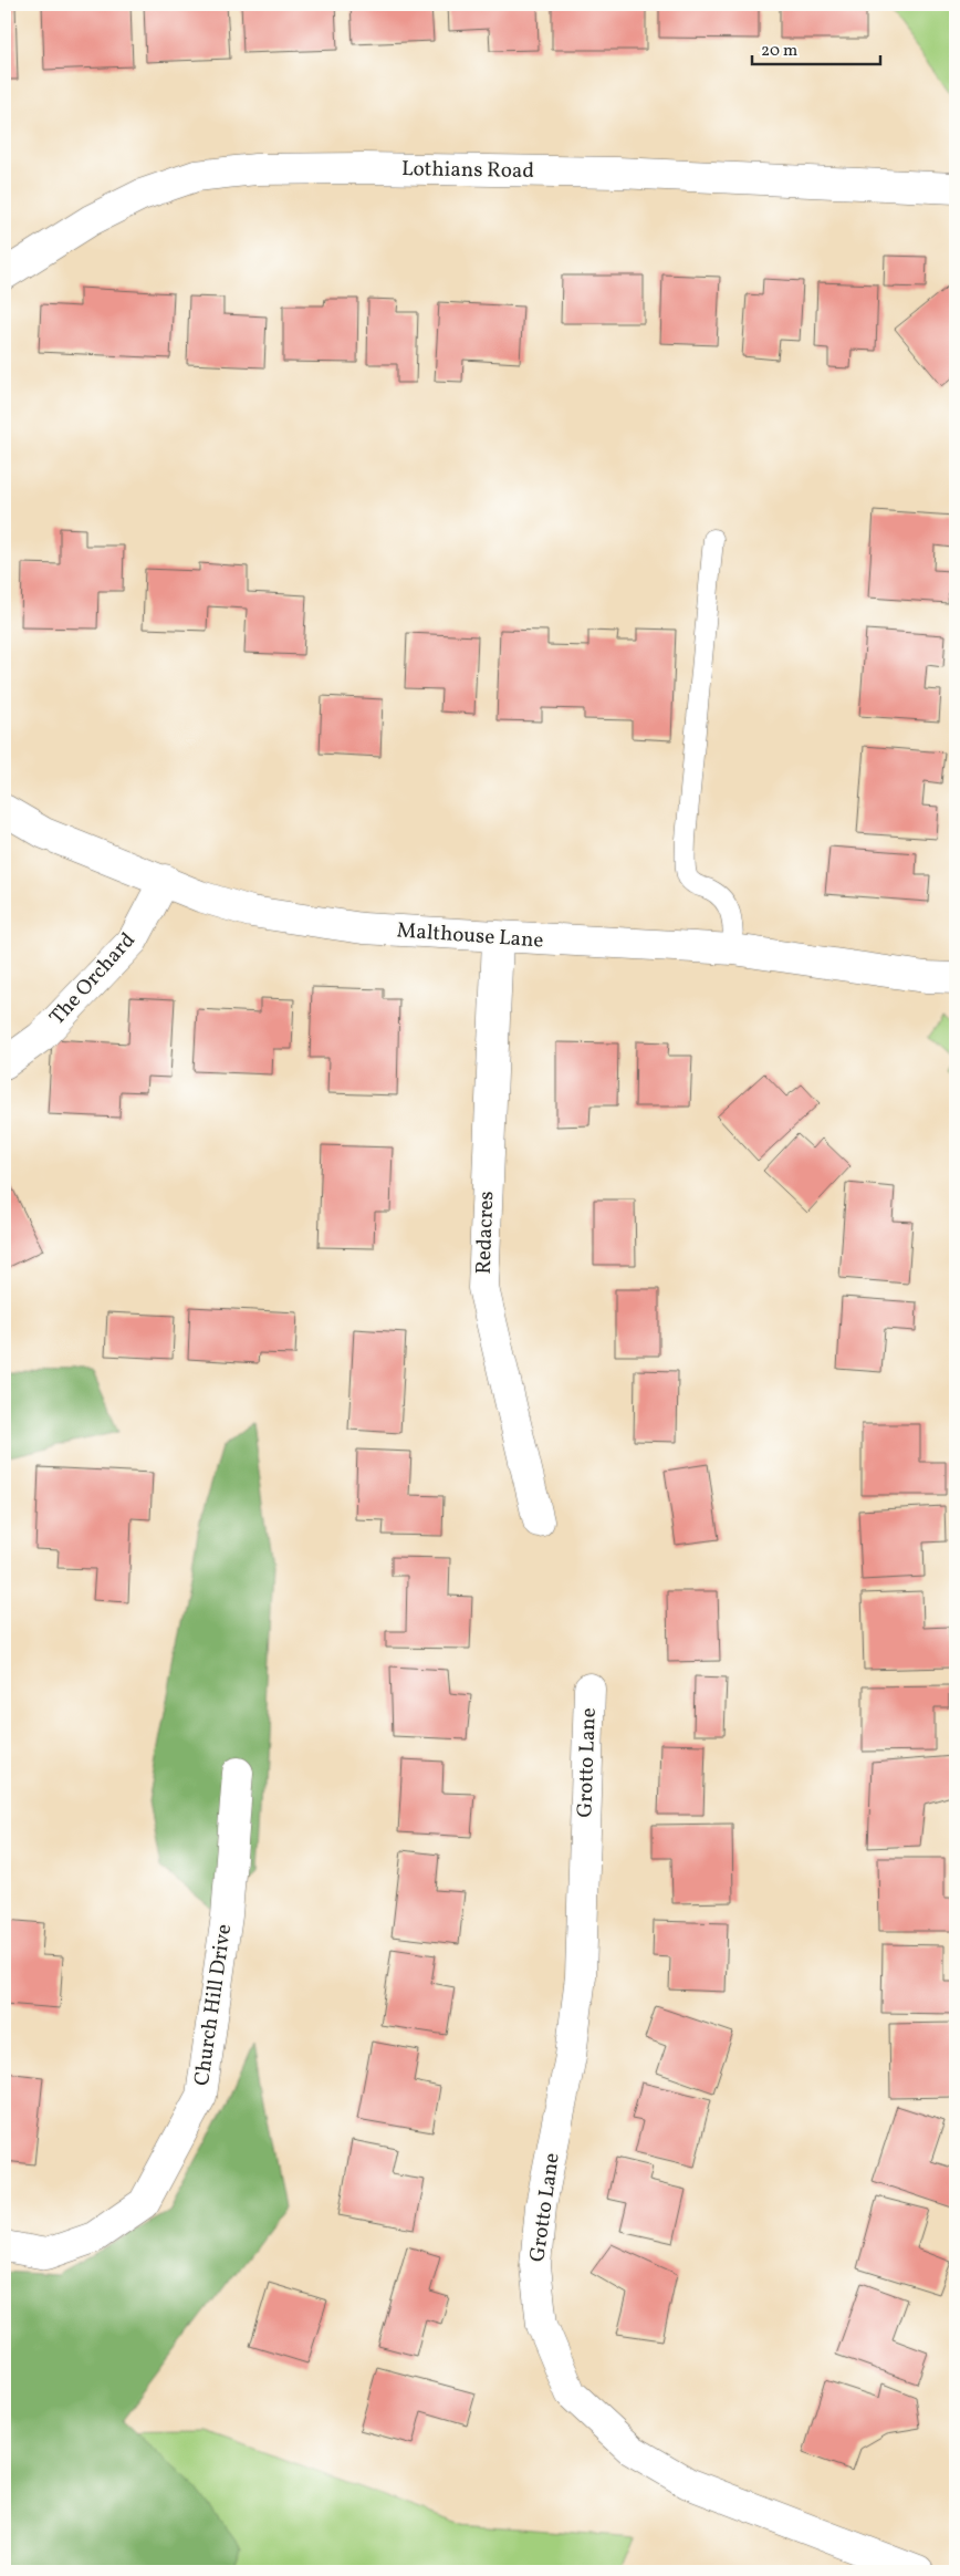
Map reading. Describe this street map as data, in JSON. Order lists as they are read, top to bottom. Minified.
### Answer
{"streets":{"street":["Lothians Road","Malthouse Lane","The Orchard","Redacres","Grotto Lane","Church Hill Drive"]},"crossings":[["Malthouse Lane","The Orchard"],["Malthouse Lane","Redacres"]],"scale_bar":"20 m"}
